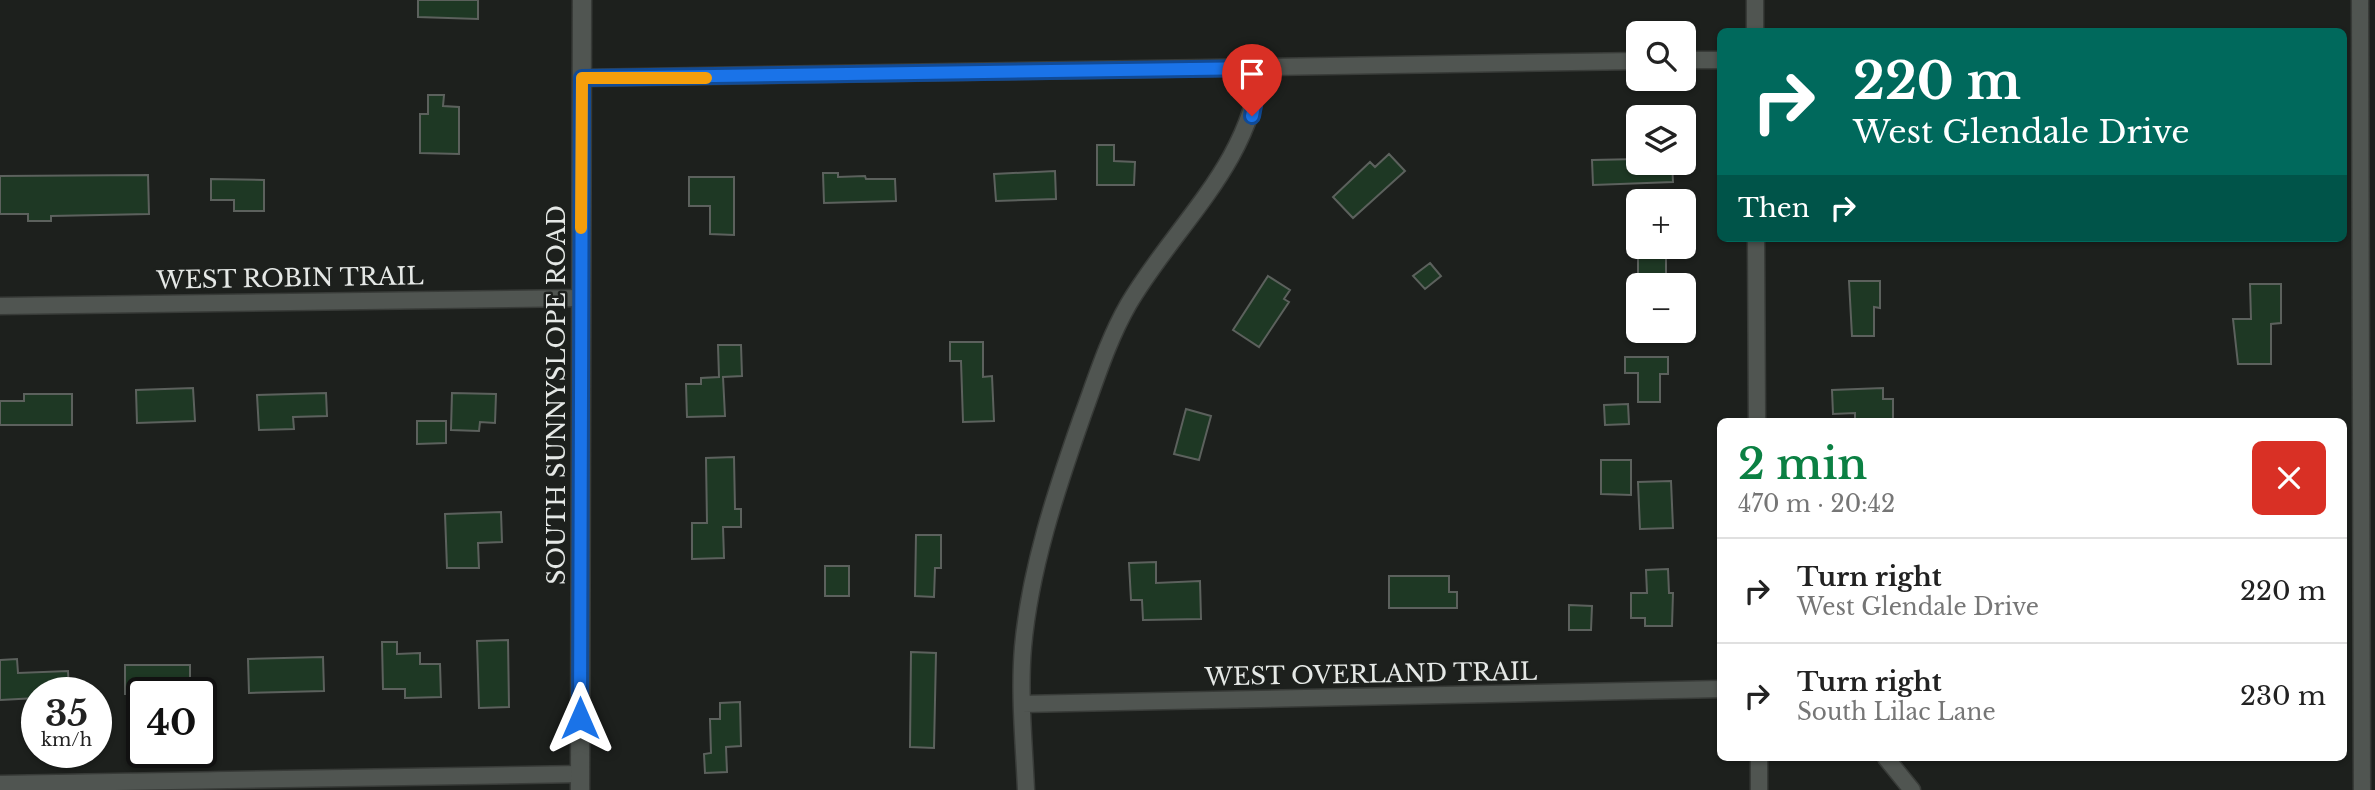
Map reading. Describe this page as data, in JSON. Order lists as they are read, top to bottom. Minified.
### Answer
{"streets":{"street":["WEST ROBIN TRAIL","SOUTH SUNNYSLOPE ROAD","WEST OVERLAND TRAIL"]},"crossings":[["WEST ROBIN TRAIL","SOUTH SUNNYSLOPE ROAD"]],"page":{"map_buttons":["+","−"],"turn":["220 m","West Glendale Drive"],"then":"Then","heading":["2 min","470 m · 20:42"],"list":[{"name":"Turn right","note":"West Glendale Drive","value":"220 m"},{"name":"Turn right","note":"South Lilac Lane","value":"230 m"}],"speed":"35 km/h","limit":"40"}}
